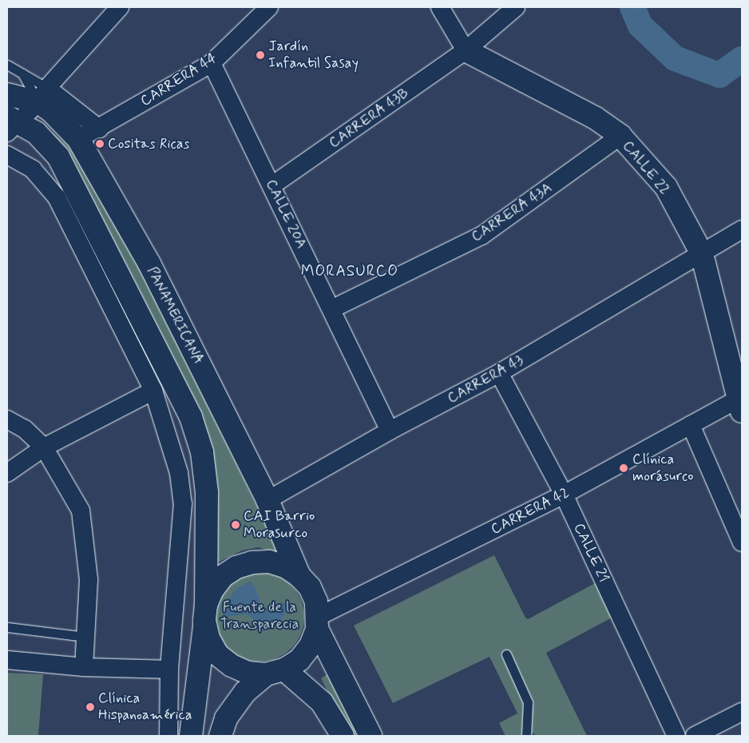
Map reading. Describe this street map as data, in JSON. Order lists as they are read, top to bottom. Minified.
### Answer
{"streets":{"main road":["CALLE 22","PANAMERICANA"],"street":["CARRERA 44","CARRERA 43B","CARRERA 43A","CALLE 20A","CARRERA 43","CARRERA 42","CALLE 21"]},"crossings":[["CARRERA 44","CALLE 20A"],["CARRERA 44","PANAMERICANA"],["CARRERA 43B","CALLE 22"],["CARRERA 43B","CALLE 20A"],["CALLE 22","CARRERA 43A"],["CALLE 22","CARRERA 43"],["CALLE 22","CARRERA 42"],["CARRERA 43A","CALLE 20A"],["CALLE 20A","CARRERA 43"],["PANAMERICANA","CARRERA 43"],["PANAMERICANA","CARRERA 42"],["CARRERA 43","CALLE 21"],["CARRERA 42","CALLE 21"]],"districts":["MORASURCO"],"parks":["Fuente de la Transparecia"],"places":["Jardín Infantil Sasay","Cositas Ricas","Clínica morásurco","CAI Barrio Morasurco","Clínica Hispanoamérica"]}
